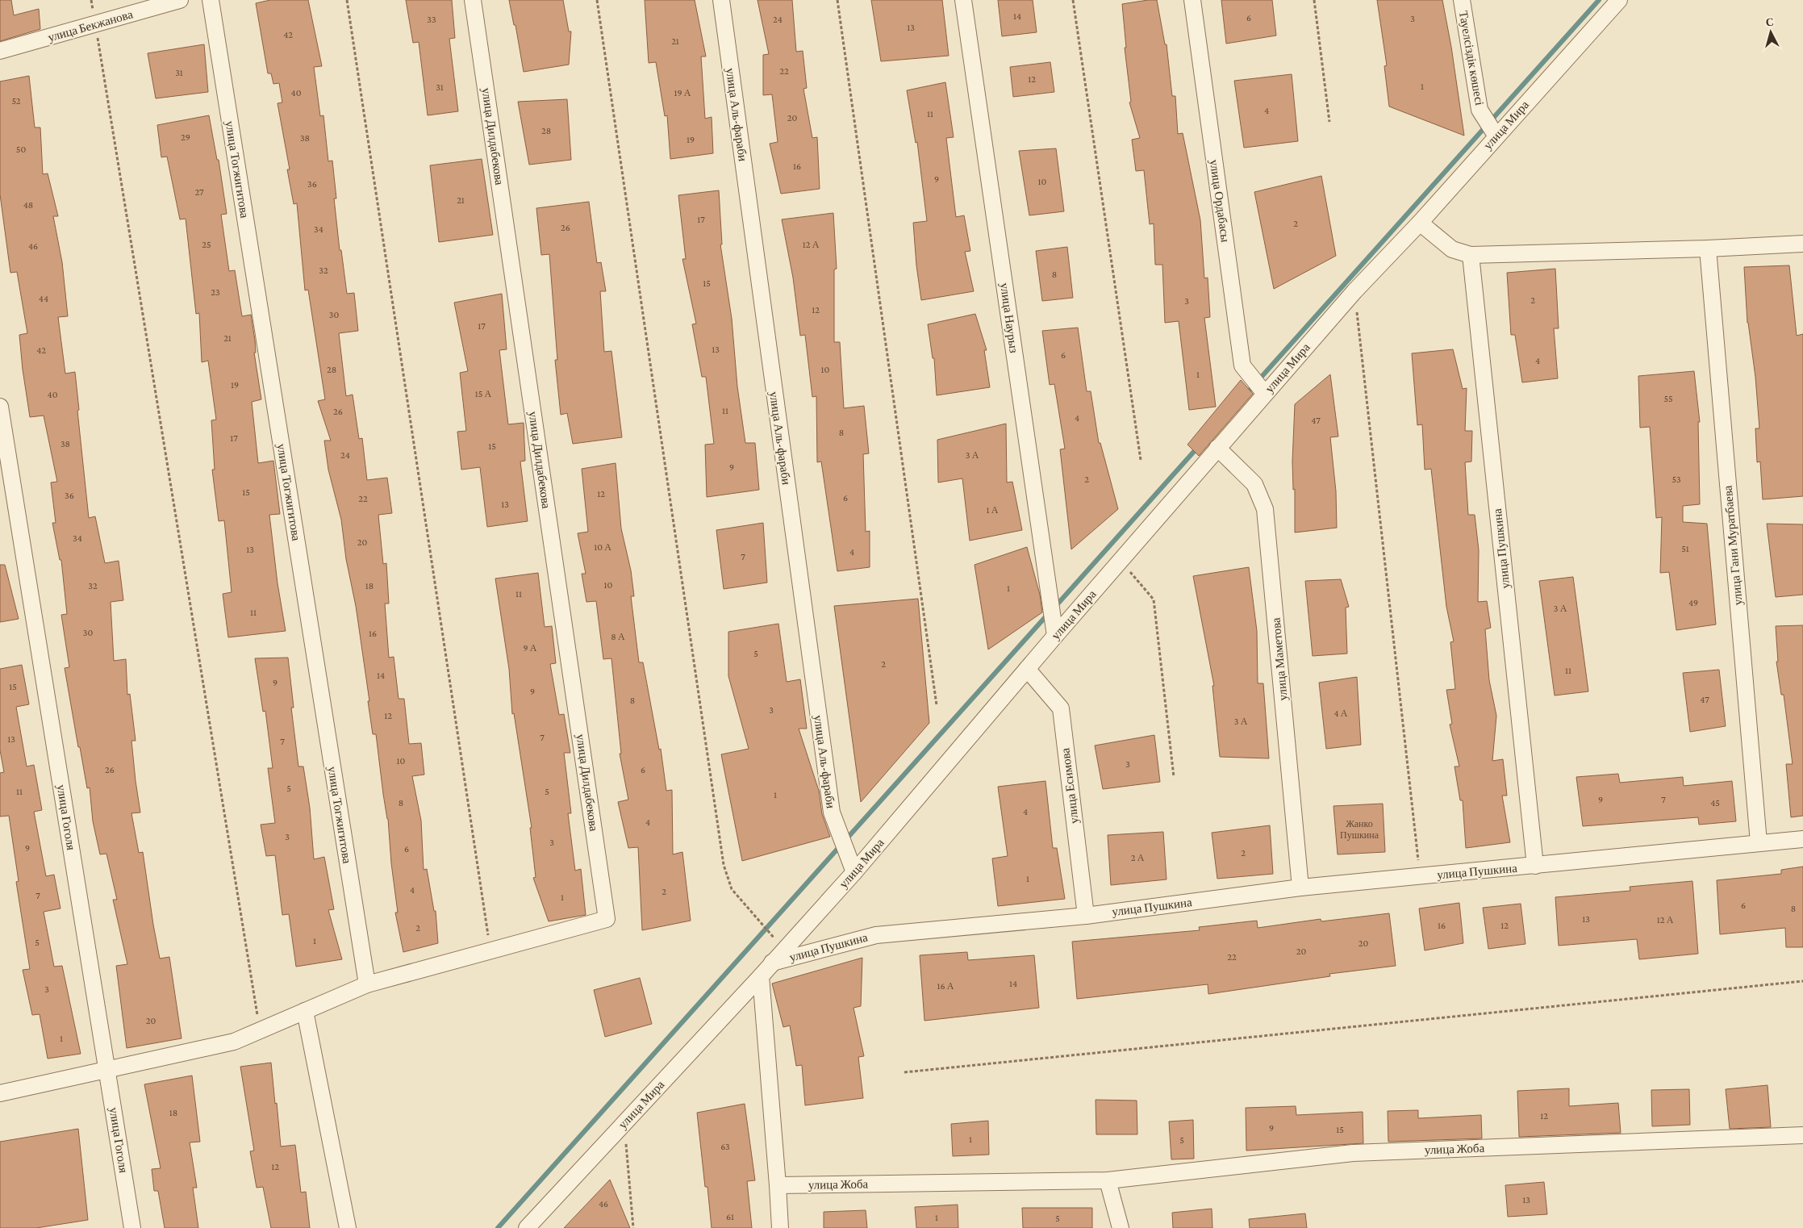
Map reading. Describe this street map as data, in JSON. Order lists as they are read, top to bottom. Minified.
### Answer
{"streets":{"street":["улица Бекжанова","Тауелсіздік көшесі","улица Аль-фараби","улица Мира","улица Дилдабекова","улица Тогжигитова","улица Ордабасы","улица Наурыз","улица Гани Муратбаева","улица Пушкина","улица Маметова","улица Есимова","улица Гоголя","улица Жоба"]},"crossings":[["Тауелсіздік көшесі","улица Мира"],["улица Аль-фараби","улица Мира"],["улица Мира","улица Ордабасы"],["улица Мира","улица Наурыз"],["улица Мира","улица Пушкина"],["улица Мира","улица Маметова"],["улица Мира","улица Есимова"],["улица Гани Муратбаева","улица Пушкина"],["улица Пушкина","улица Маметова"],["улица Пушкина","улица Есимова"]],"house_numbers":["14","6","3","33","24","13","42","21","22","31","12","1","31","40","19 А","52","4","11","20","28","29","38","19","50","16","9","10","36","27","21","48","17","2","26","34","25","12 А","46","32","8","15","23","44","2","3","12","30","17","21","13","42","6","4","28","10","1","19","15 А","40","55","11","26","4","47","8","17","38","15","24","3 А","9","2","53","15","12","36","6","22","13","1 А","34","20","10 А","51","13","4","7","10","32","18","1","11","49","3 А","11","30","16","8 А","9 А","5","2","11","14","9","15","9","47","8","3","4 А","12","3 А","7","13","7","10","3","26","6","5","11","5","1","9","7","8","45","4","4","Жанко Пушкина","3","3","9","6","2","2 А","1","4","2","7","1","6","8","13","12 А","16","12","2","1","5","20","20","22","14","16 А","3","20","1","18","12","9","15","1","5","63","12","13","46","61","1","5"],"north":"top"}
